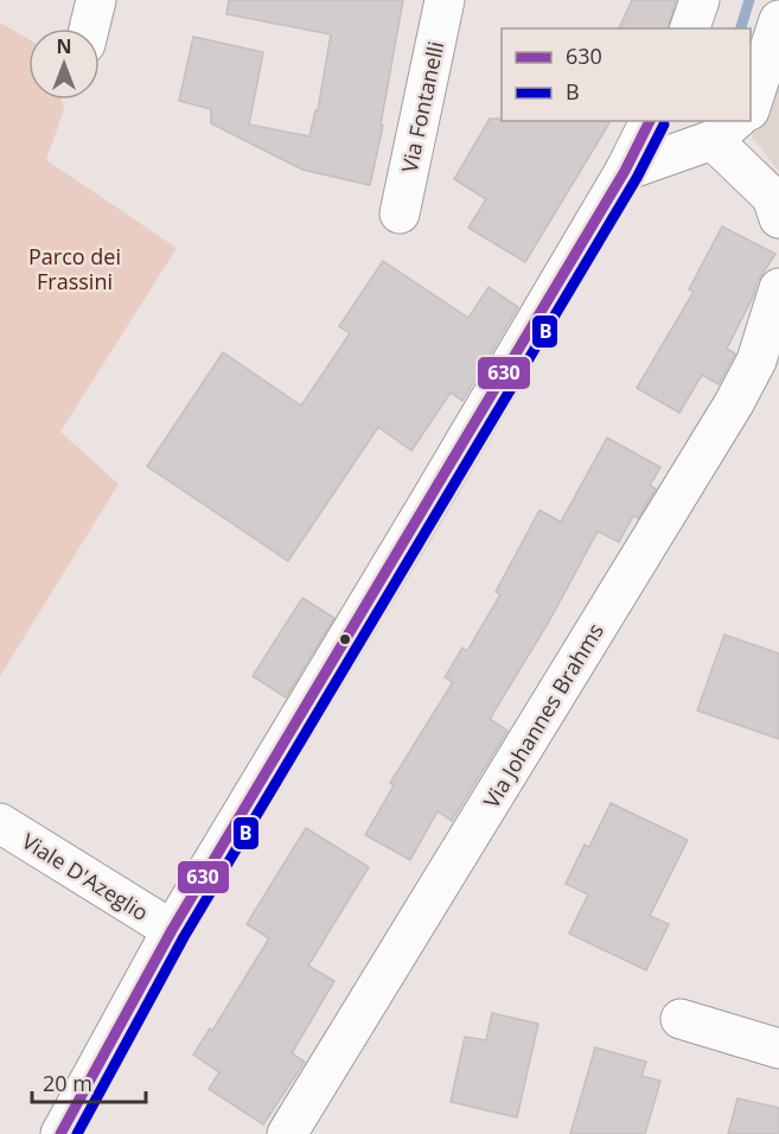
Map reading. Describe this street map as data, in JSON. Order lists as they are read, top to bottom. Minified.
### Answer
{"streets":{"street":["Via Fontanelli","Via Johannes Brahms","Viale D'Azeglio"]},"parks":["Parco dei Frassini"],"lines":["transit line 630","transit line B"],"legend":["630","B"],"scale_bar":"20 m","north":"top"}
